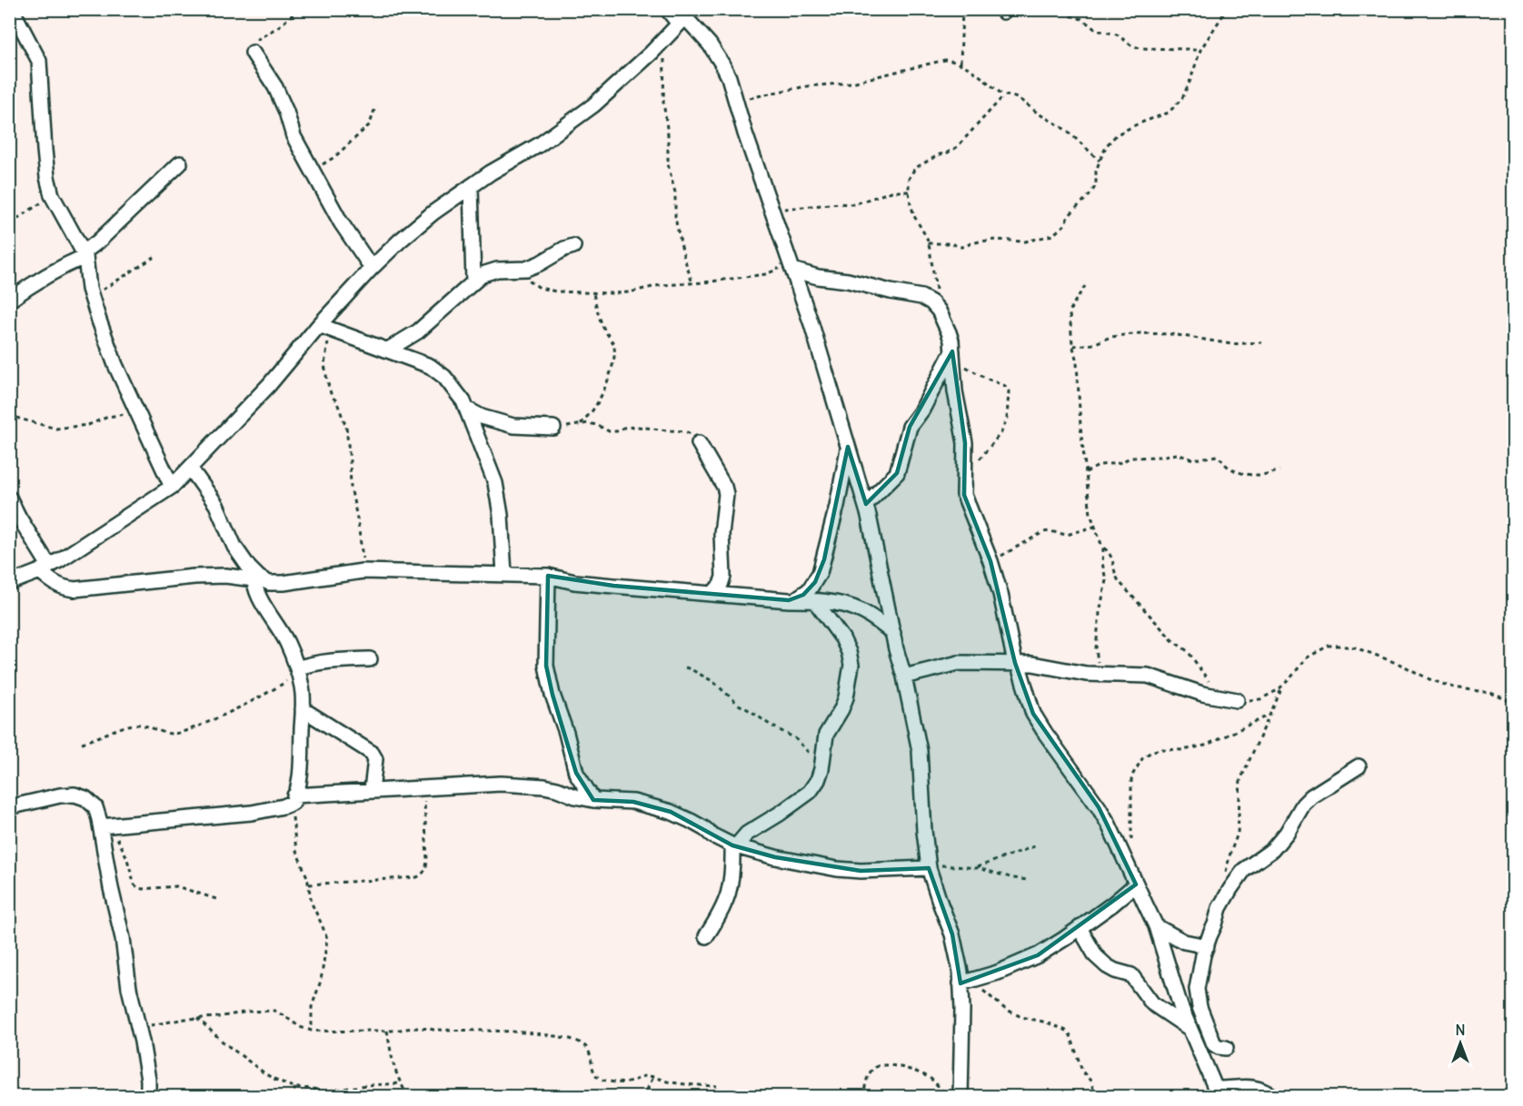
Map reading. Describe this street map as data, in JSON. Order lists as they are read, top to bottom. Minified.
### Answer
{"north":"top"}
